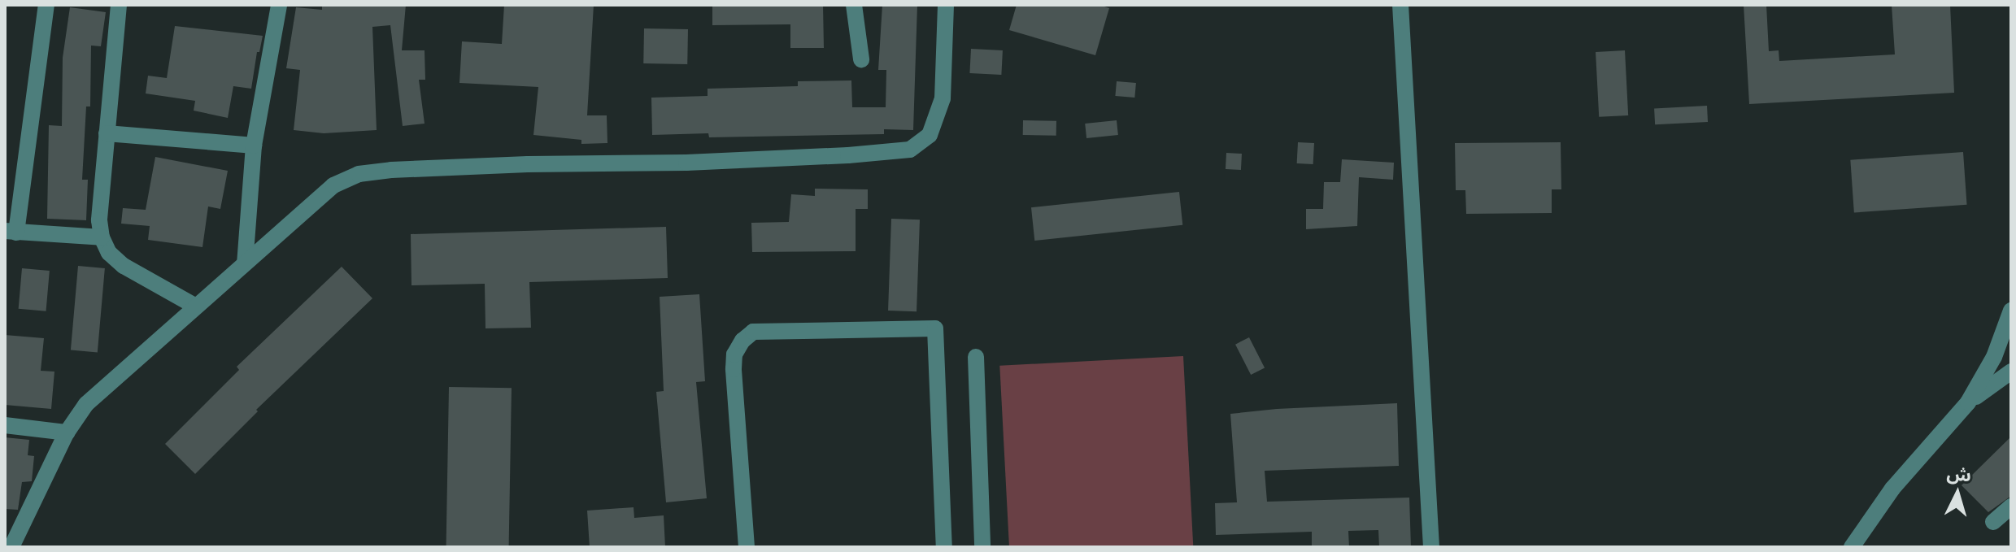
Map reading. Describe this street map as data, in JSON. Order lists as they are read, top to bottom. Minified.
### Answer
{"north":"top"}
